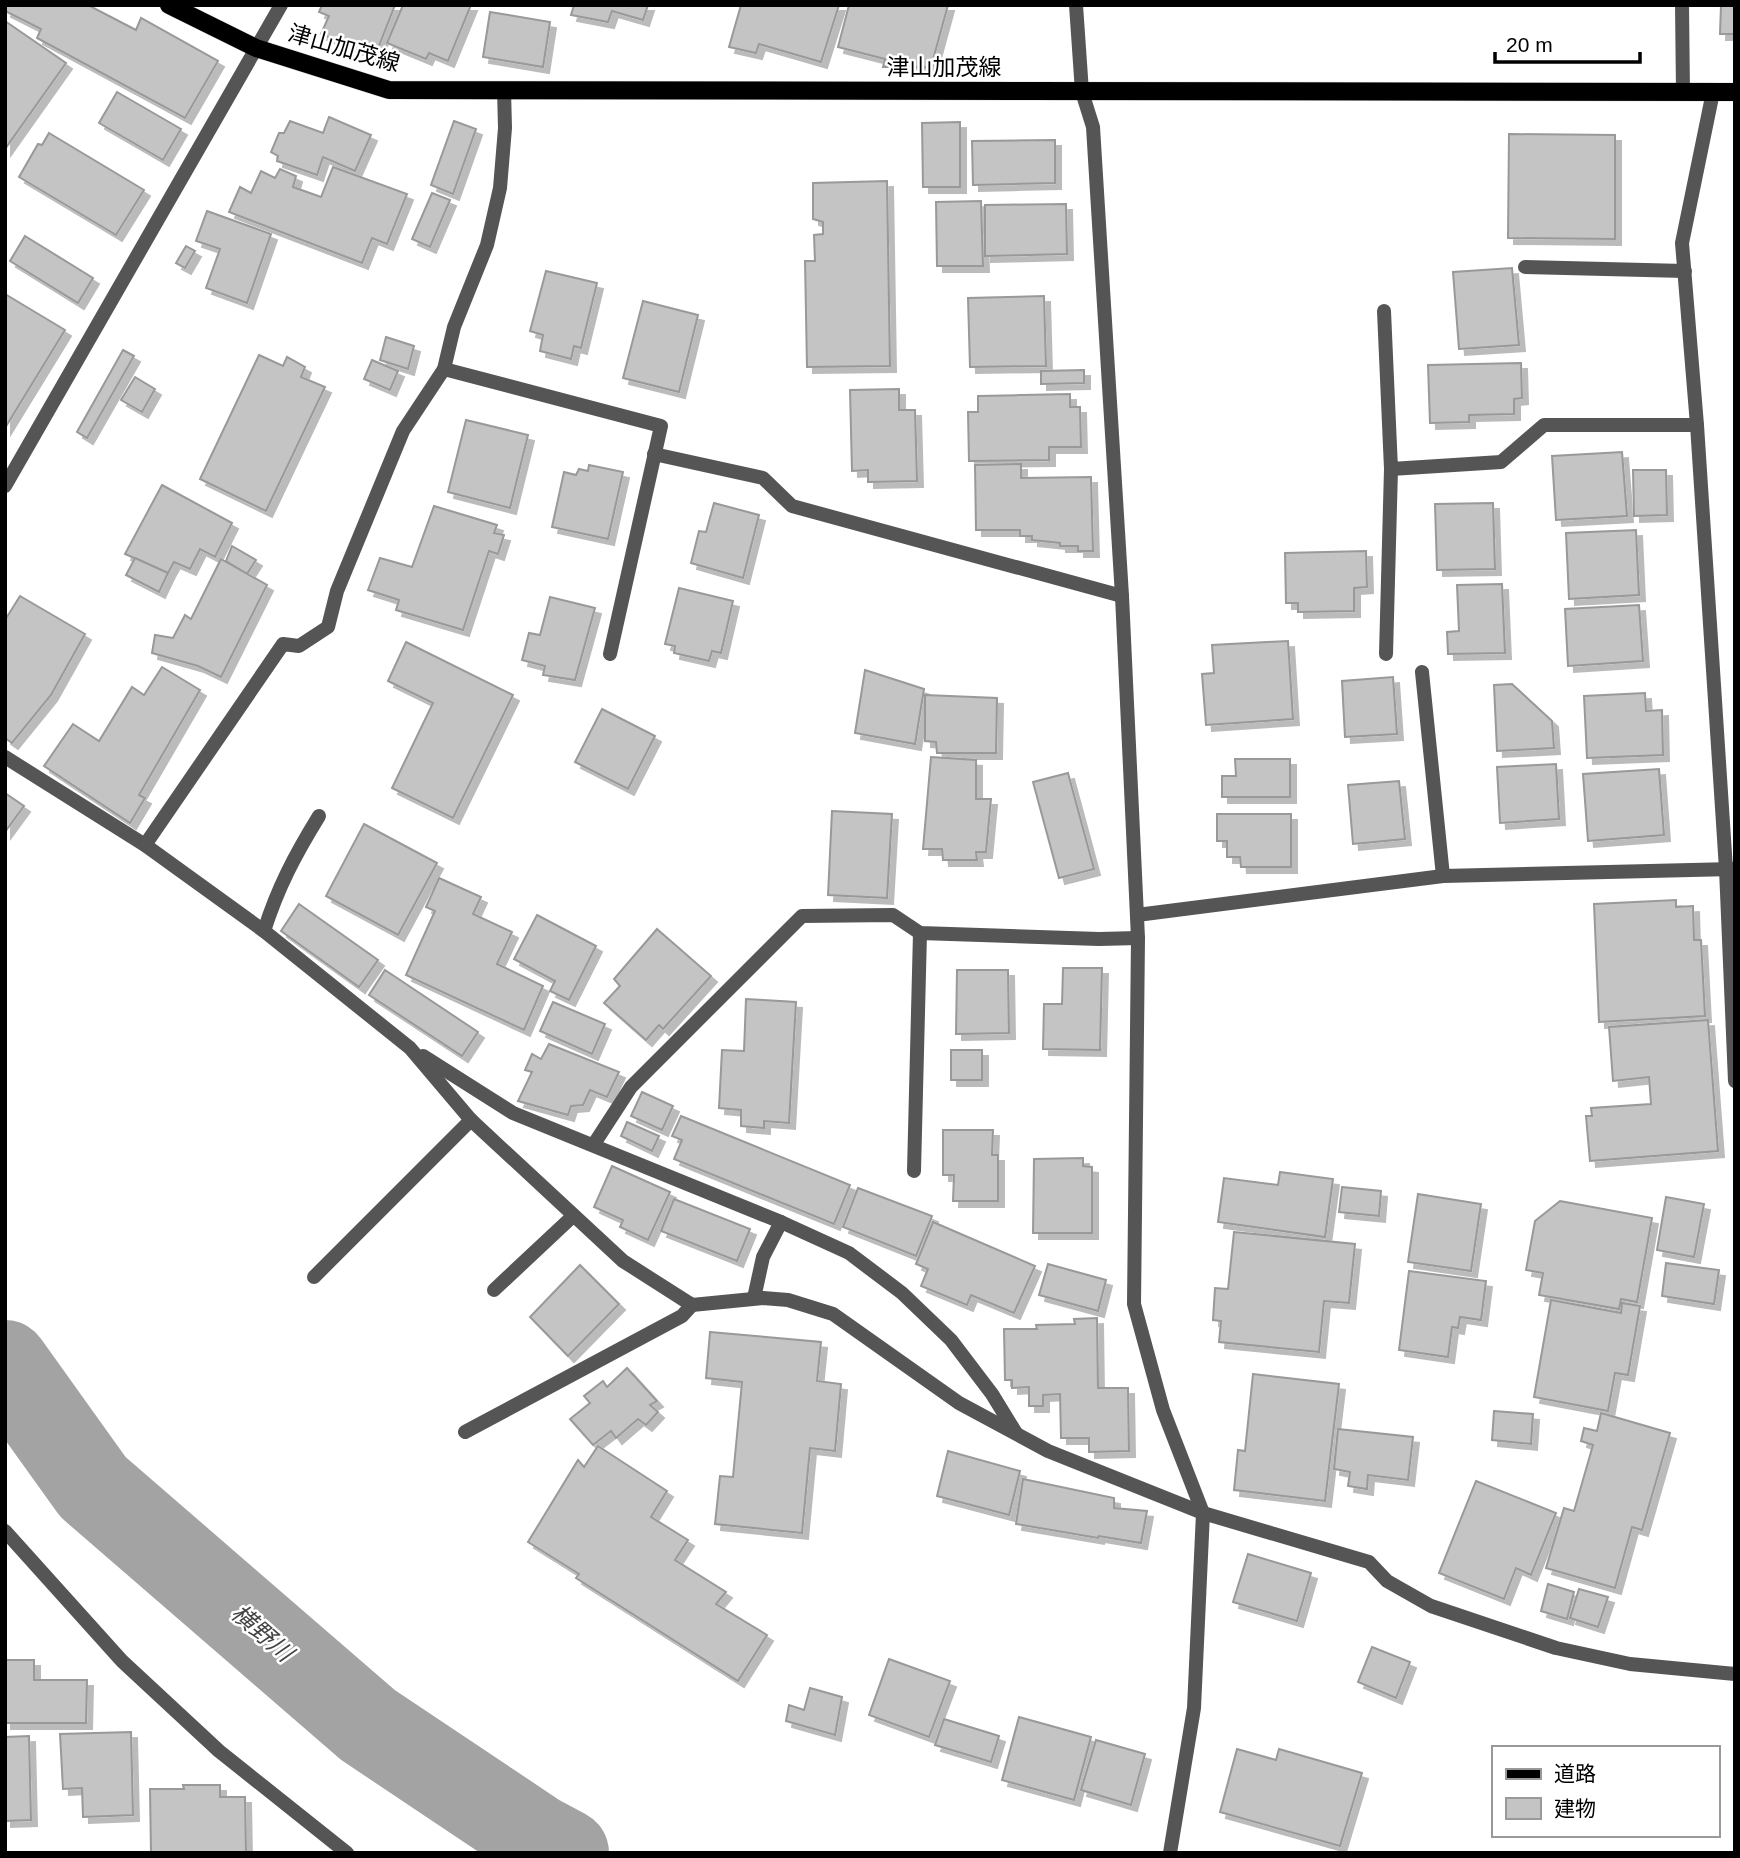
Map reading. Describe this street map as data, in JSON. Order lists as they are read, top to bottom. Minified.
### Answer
{"streets":{"main road":["津山加茂線"]},"water":["横野川"],"legend":["道路","建物"],"scale_bar":"20 m"}
